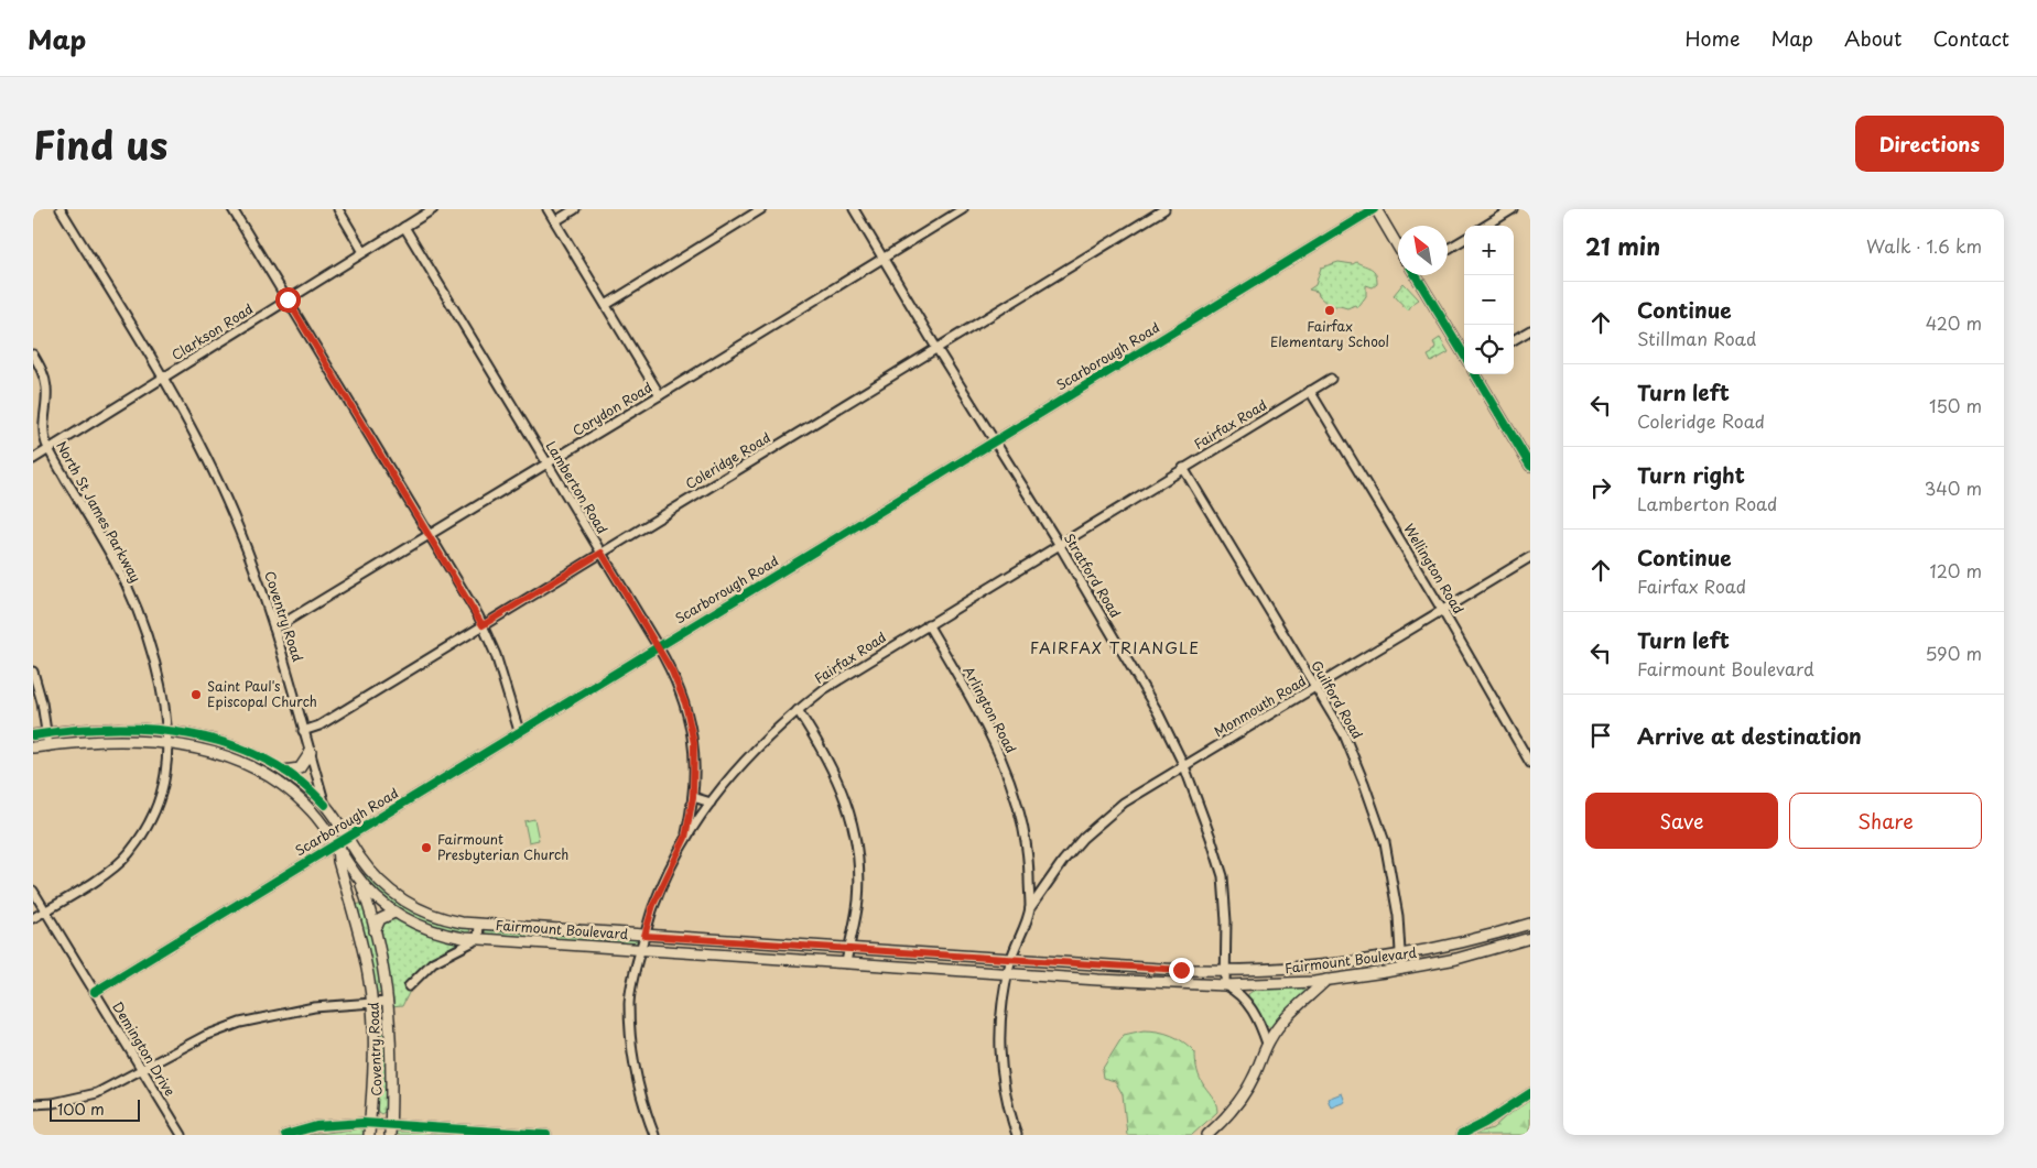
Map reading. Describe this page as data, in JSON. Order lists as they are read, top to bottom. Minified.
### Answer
{"streets":{"main road":["Coventry Road","Fairmount Boulevard"],"street":["Clarkson Road","Scarborough Road","Corydon Road","Fairfax Road","Coleridge Road","Lamberton Road","North St James Parkway","Wellington Road","Stratford Road","Guilford Road","Monmouth Road","Arlington Road","Demington Drive"]},"crossings":[["Clarkson Road","Lamberton Road"],["Clarkson Road","North St James Parkway"],["Clarkson Road","Coventry Road"],["Scarborough Road","Lamberton Road"],["Scarborough Road","Stratford Road"],["Scarborough Road","Coventry Road"],["Scarborough Road","Fairmount Boulevard"],["Scarborough Road","Demington Drive"],["Corydon Road","Lamberton Road"],["Corydon Road","Stratford Road"],["Corydon Road","Coventry Road"],["Fairfax Road","Lamberton Road"],["Fairfax Road","Wellington Road"],["Fairfax Road","Stratford Road"],["Fairfax Road","Guilford Road"],["Fairfax Road","Arlington Road"],["Fairfax Road","Fairmount Boulevard"],["Coleridge Road","Lamberton Road"],["Coleridge Road","Stratford Road"],["Coleridge Road","Coventry Road"],["North St James Parkway","Fairmount Boulevard"],["North St James Parkway","Demington Drive"],["Wellington Road","Monmouth Road"],["Stratford Road","Monmouth Road"],["Stratford Road","Fairmount Boulevard"],["Coventry Road","Fairmount Boulevard"],["Guilford Road","Monmouth Road"],["Guilford Road","Fairmount Boulevard"],["Monmouth Road","Arlington Road"],["Arlington Road","Fairmount Boulevard"]],"districts":["FAIRFAX TRIANGLE"],"places":["Fairfax Elementary School","Saint Paul's Episcopal Church","Fairmount Presbyterian Church"],"scale_bar":"100 m","north":"top left","page":{"header":"Map","nav":["Home","Map","About","Contact"],"title":"Find us","buttons":["Directions",["Save","Share"]],"heading":["21 min","Walk · 1.6 km"],"map_buttons":["+","−"],"list":[["Continue","Stillman Road","420 m"],["Turn left","Coleridge Road","150 m"],["Turn right","Lamberton Road","340 m"],["Continue","Fairfax Road","120 m"],["Turn left","Fairmount Boulevard","590 m"],"Arrive at destination"],"scale":"100 m"}}
